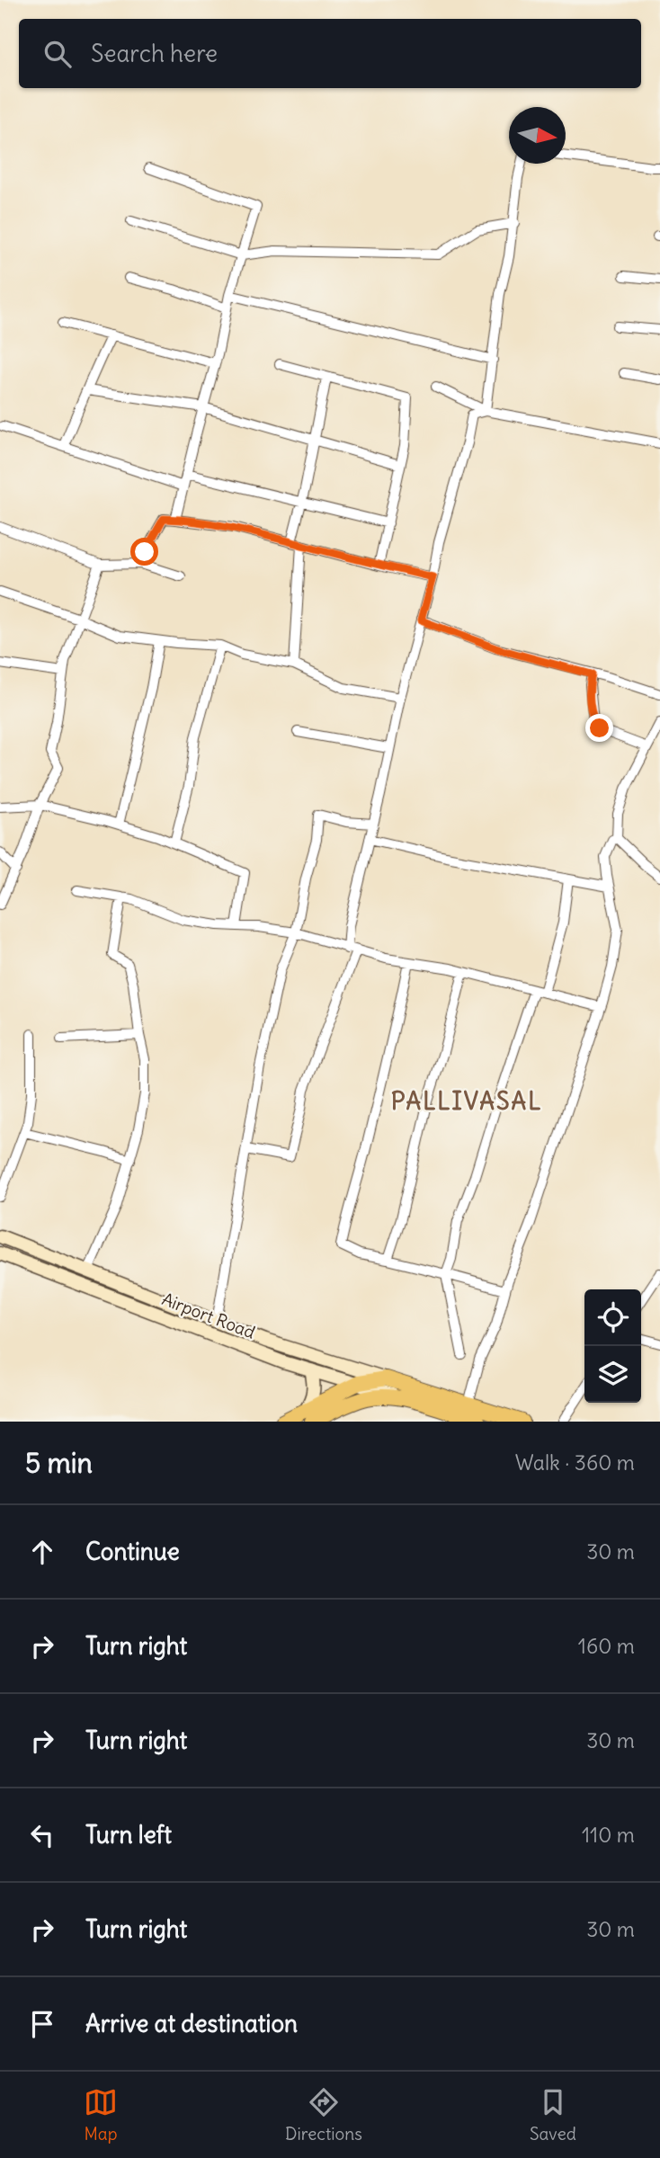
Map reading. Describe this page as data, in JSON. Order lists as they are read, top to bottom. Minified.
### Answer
{"streets":{"main road":["Airport Road"]},"districts":["PALLIVASAL"],"north":"right","page":{"search":"Search here","heading":["5 min","Walk · 360 m"],"list":[["Continue","30 m"],["Turn right","160 m"],["Turn right","30 m"],["Turn left","110 m"],["Turn right","30 m"],"Arrive at destination"],"nav":["Map","Directions","Saved"]}}
